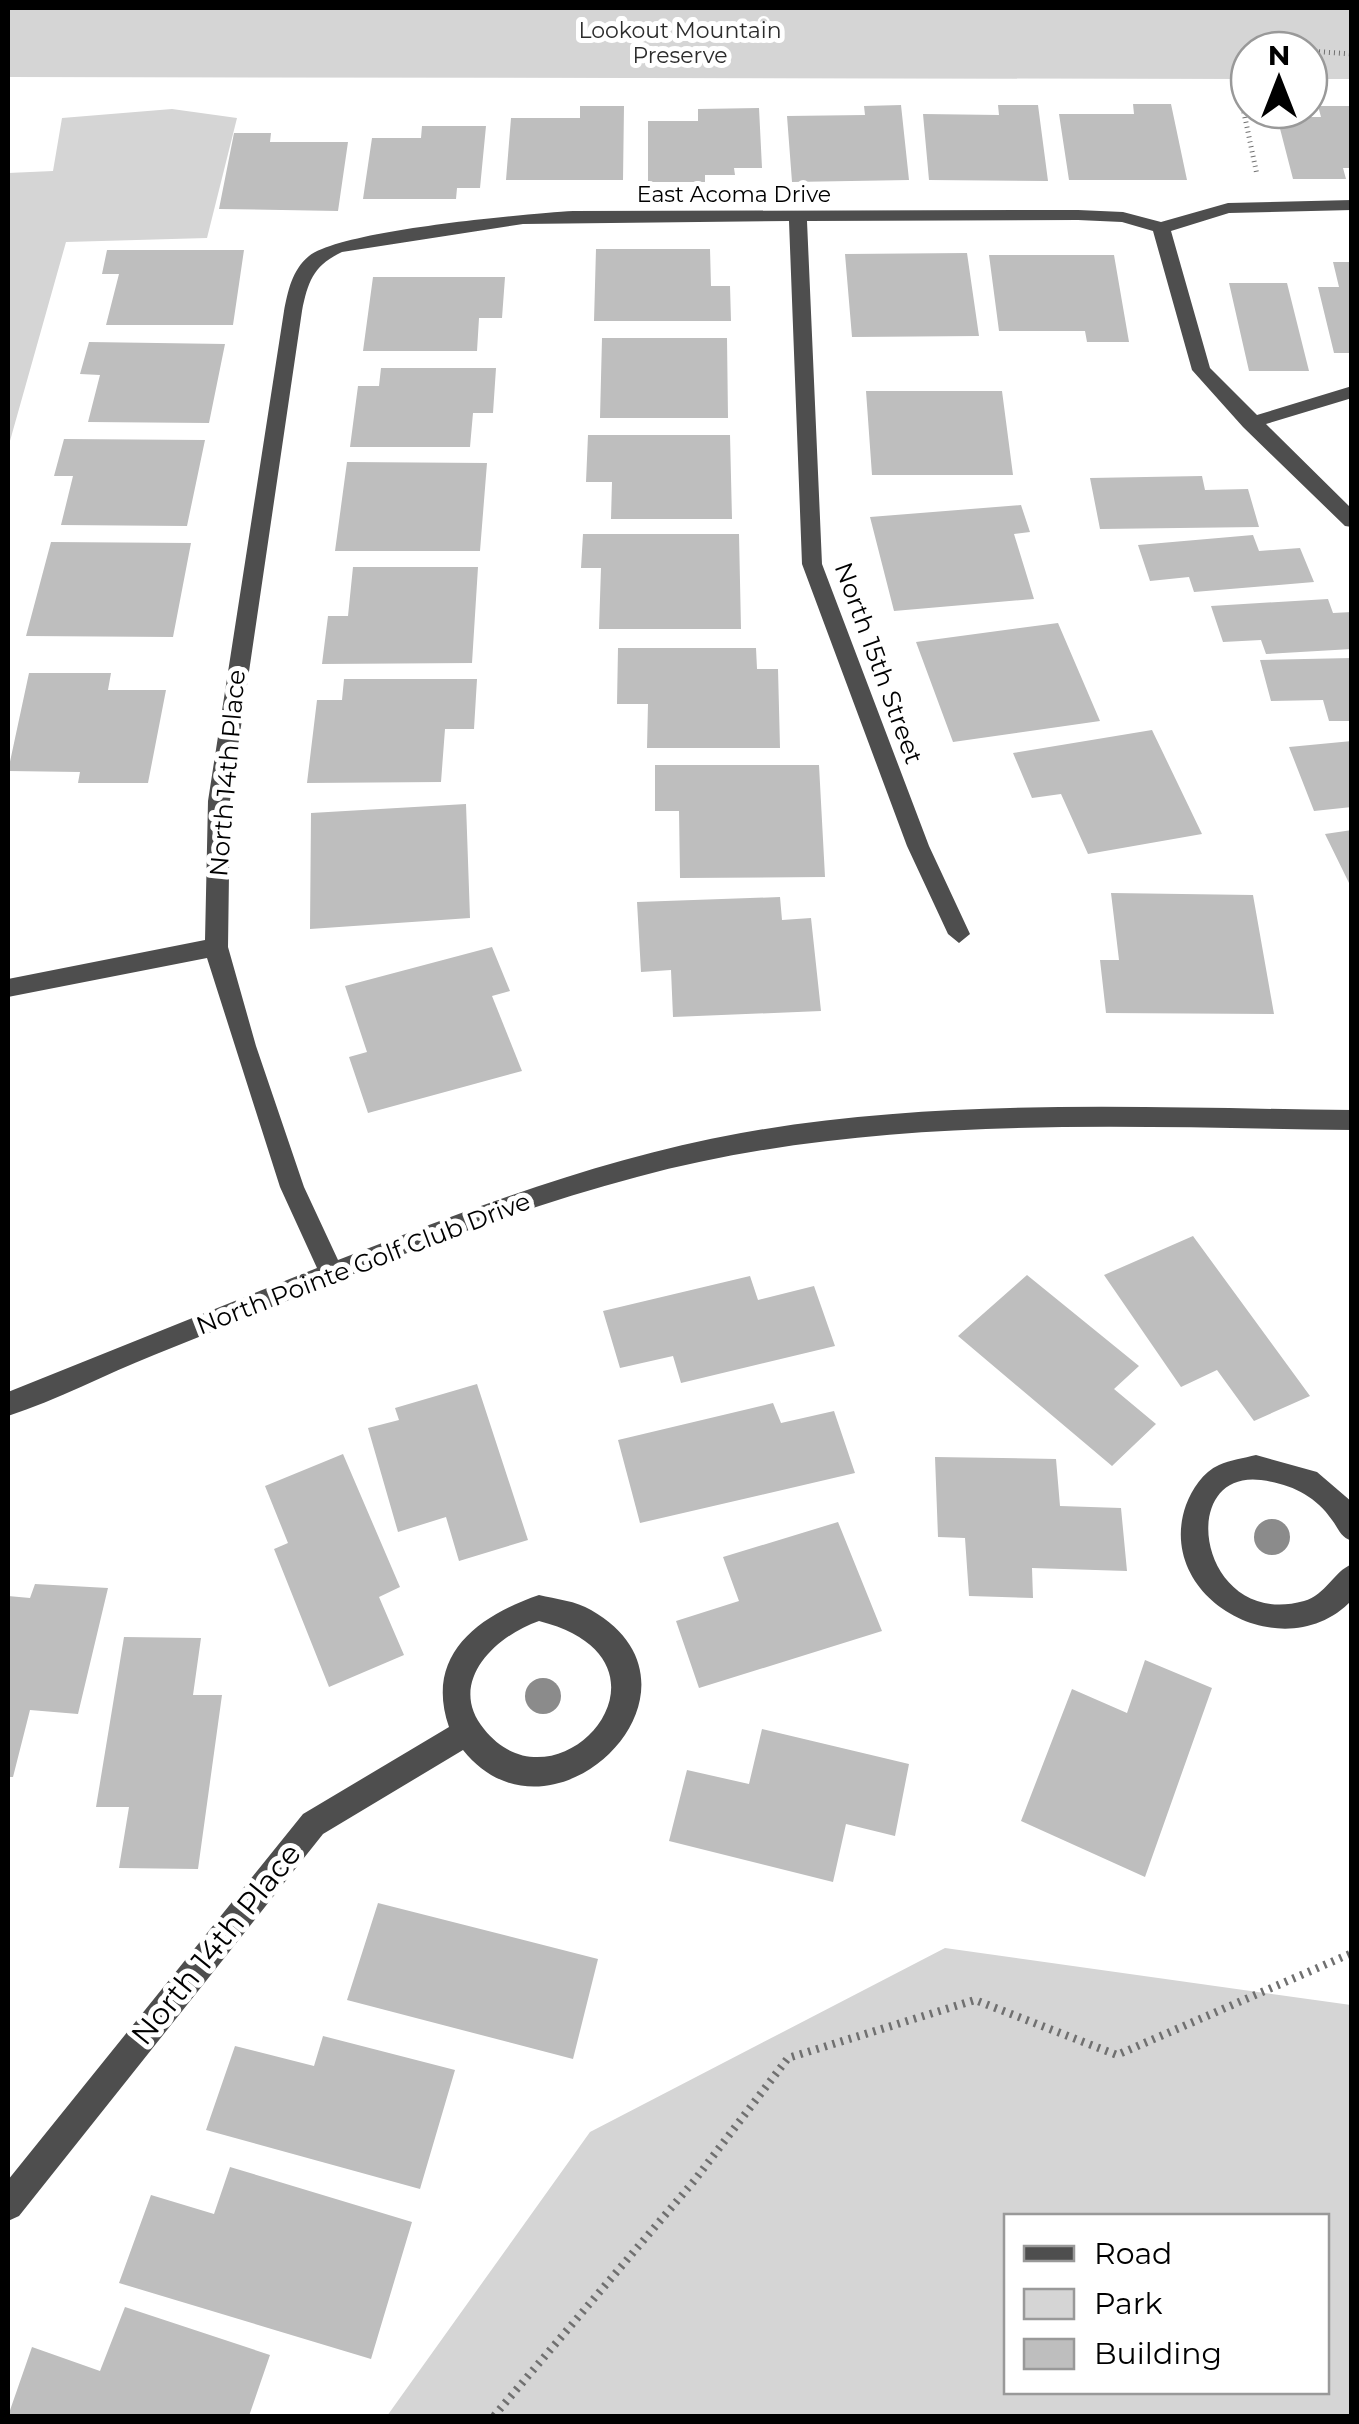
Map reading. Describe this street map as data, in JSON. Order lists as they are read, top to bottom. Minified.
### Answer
{"streets":{"street":["East Acoma Drive","North 15th Street","North 14th Place","North Pointe Golf Club Drive"]},"crossings":[["East Acoma Drive","North 15th Street"],["East Acoma Drive","North 14th Place"],["North 14th Place","North Pointe Golf Club Drive"]],"parks":["Lookout Mountain Preserve"],"legend":["Road","Park","Building"],"north":"top"}
